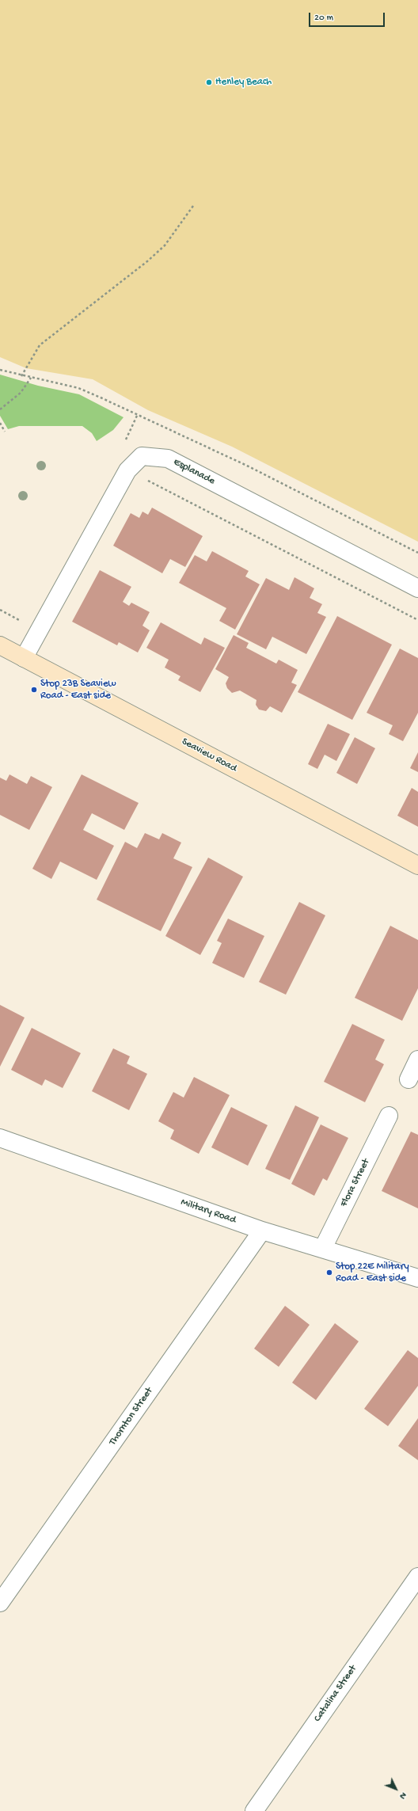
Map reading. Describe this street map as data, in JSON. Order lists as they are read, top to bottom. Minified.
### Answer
{"streets":{"main road":["Seaview Road"],"street":["Esplanade","Flora Street","Military Road","Thornton Street","Catalina Street"]},"crossings":[["Esplanade","Seaview Road"],["Flora Street","Military Road"],["Military Road","Thornton Street"]],"places":["Henley Beach","Stop 23B Seaview Road - East side","Stop 22E Military Road - East side"],"scale_bar":"20 m","north":"bottom right"}
